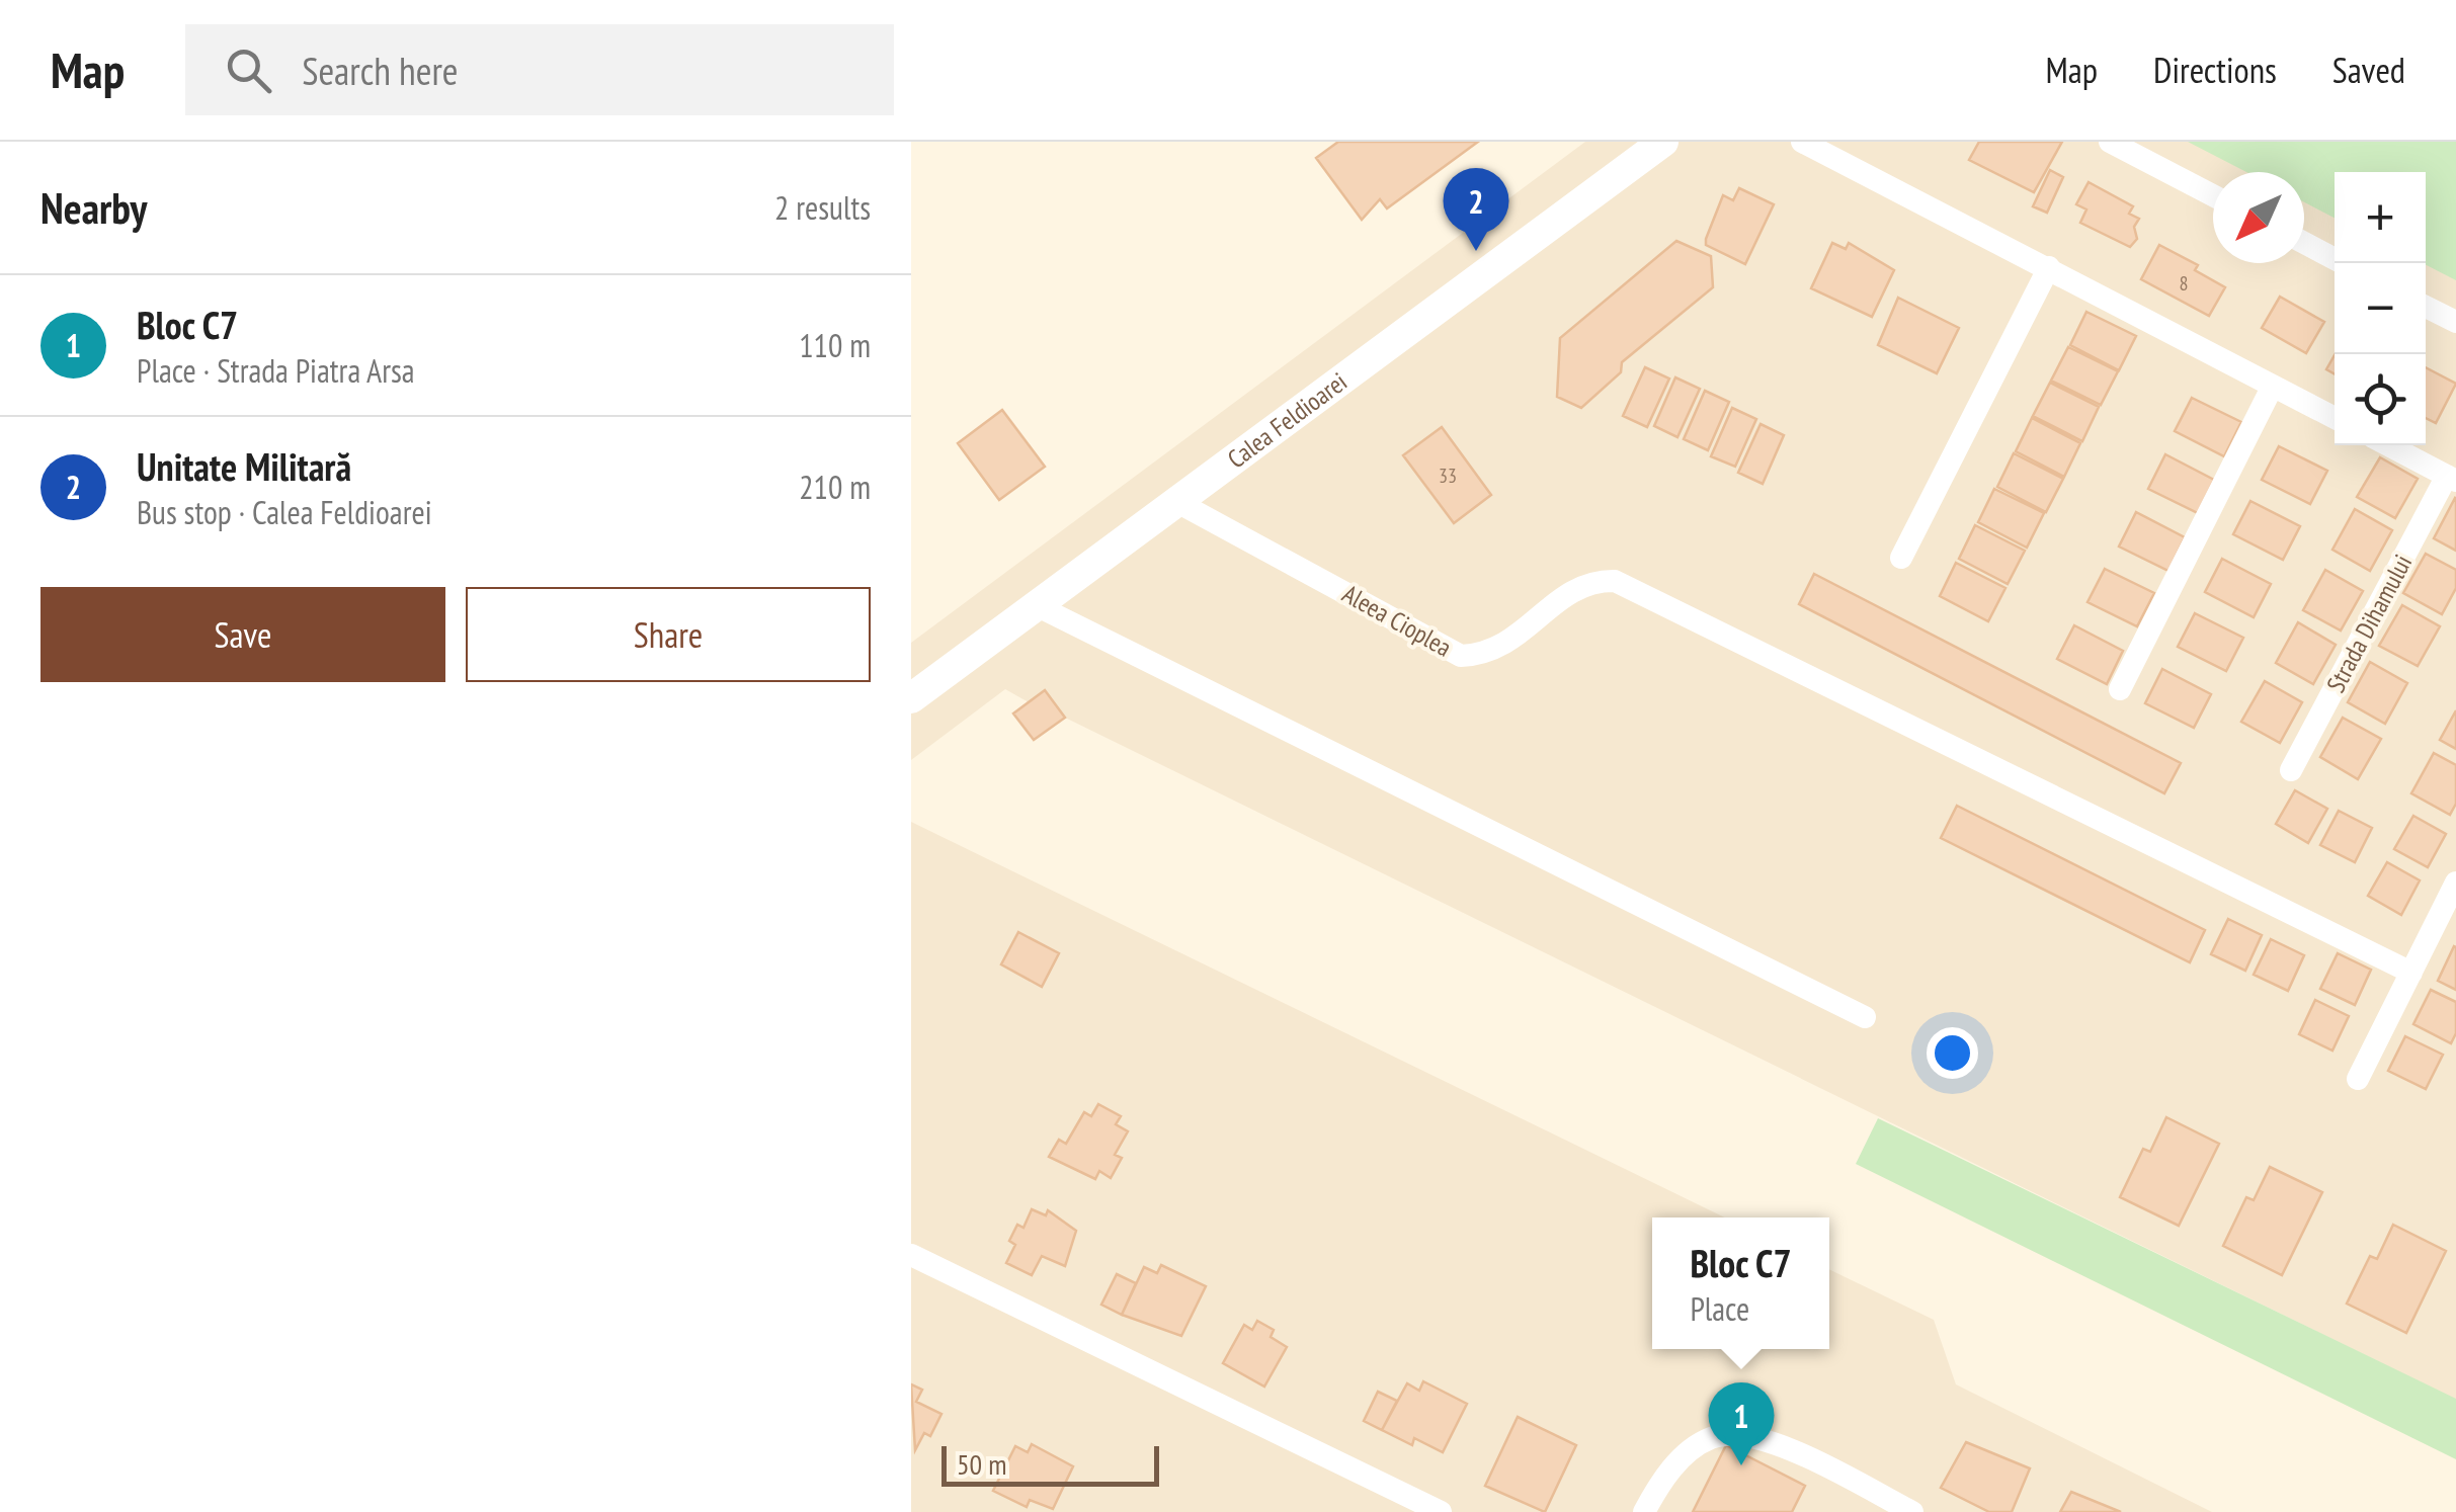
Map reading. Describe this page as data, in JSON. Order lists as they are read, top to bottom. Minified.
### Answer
{"streets":{"main road":["Calea Feldioarei"],"street":["Aleea Cioplea","Strada Dihamului"]},"crossings":[["Calea Feldioarei","Aleea Cioplea"]],"house_numbers":["8","33"],"scale_bar":"50 m","north":"bottom left","page":{"header":"Map","search":"Search here","nav":["Map","Directions","Saved"],"heading":["Nearby","2 results"],"pins":["2","1"],"map_buttons":["+","−"],"list":[{"mark":"1","name":"Bloc C7","note":"Place · Strada Piatra Arsa","value":"110 m"},{"mark":"2","name":"Unitate Militară","note":"Bus stop · Calea Feldioarei","value":"210 m"}],"buttons":["Save","Share"],"popup":["Bloc C7","Place"],"scale":"50 m"}}
